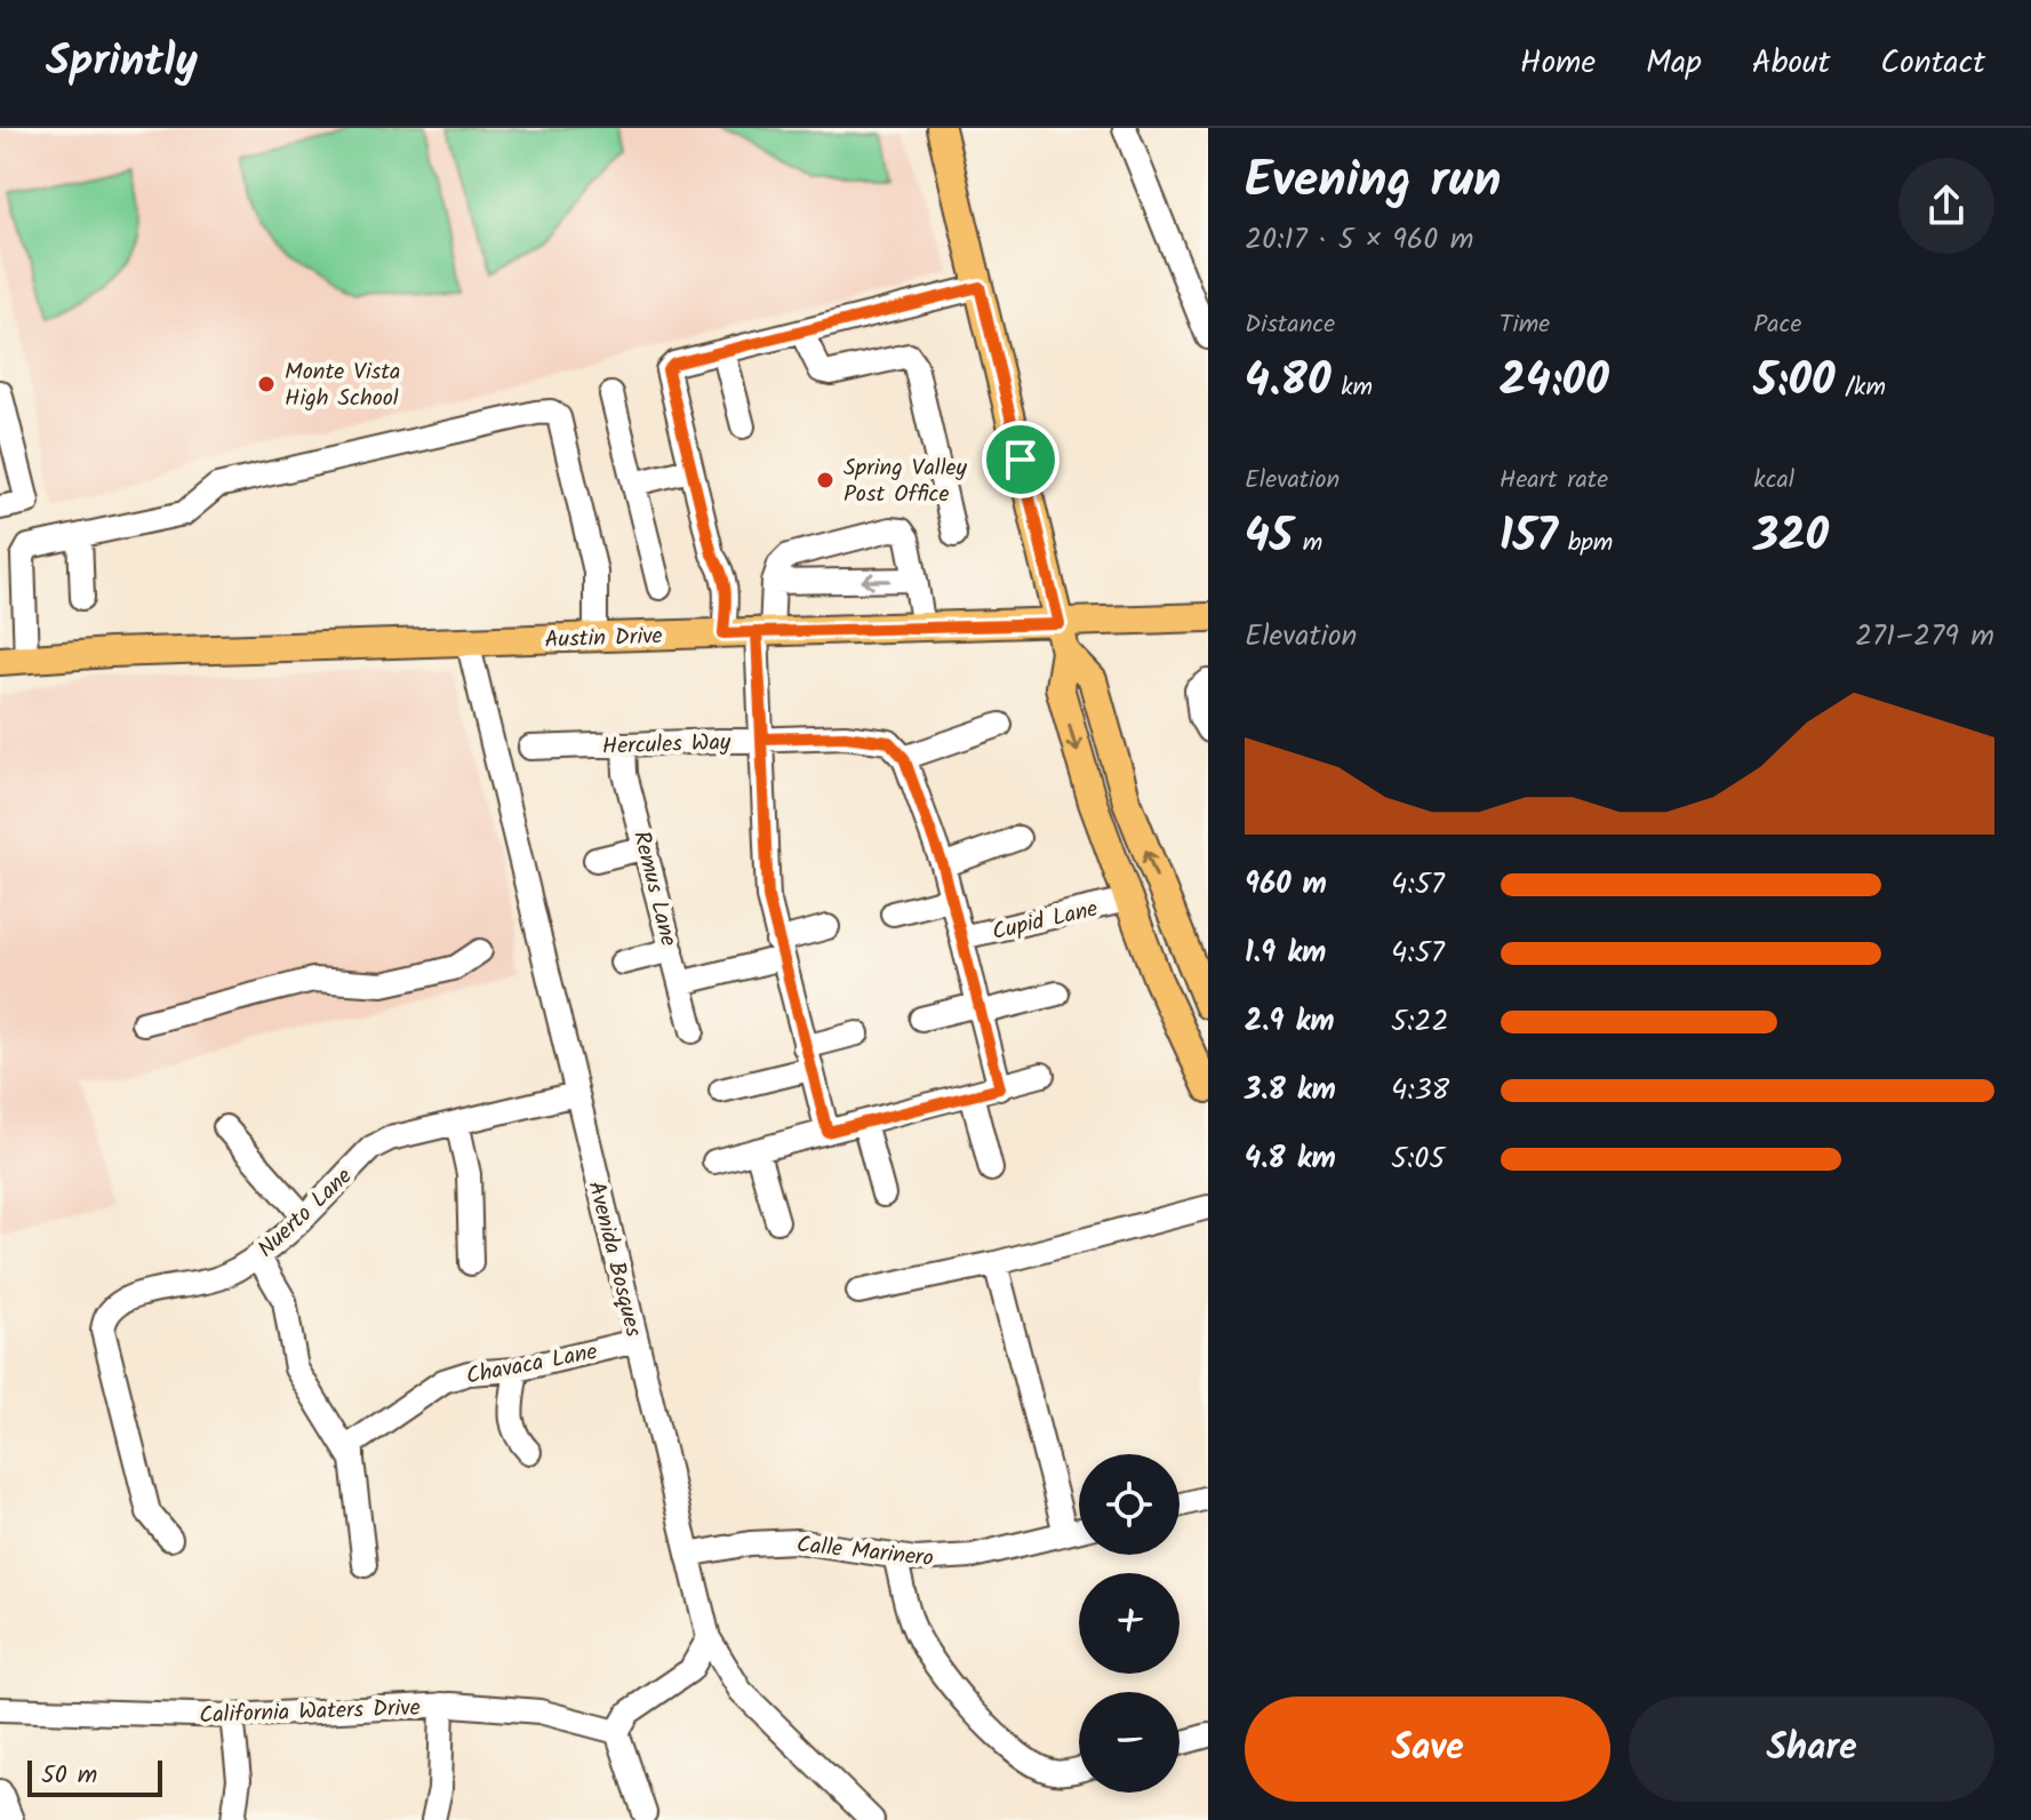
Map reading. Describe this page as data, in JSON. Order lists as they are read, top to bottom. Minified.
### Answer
{"streets":{"main road":["Austin Drive"],"street":["Hercules Way","Remus Lane","Cupid Lane","Nuerto Lane","Avenida Bosques","Chavaca Lane","Calle Marinero","California Waters Drive"]},"crossings":[["Austin Drive","Avenida Bosques"],["Hercules Way","Remus Lane"],["Nuerto Lane","Avenida Bosques"],["Avenida Bosques","Chavaca Lane"],["Avenida Bosques","Calle Marinero"]],"places":["Monte Vista High School","Spring Valley Post Office"],"scale_bar":"50 m","page":{"header":"Sprintly","nav":["Home","Map","About","Contact"],"heading":["Evening run","20:17 · 5 × 960 m"],"stats":[["Distance","4.80 km"],["Time","24:00"],["Pace","5:00 /km"],["Elevation","45 m"],["Heart rate","157 bpm"],["kcal","320"]],"chart":["Elevation","271–279 m"],"list":[{"name":"960 m","note":"4:57"},{"name":"1.9 km","note":"4:57"},{"name":"2.9 km","note":"5:22"},{"name":"3.8 km","note":"4:38"},{"name":"4.8 km","note":"5:05"}],"map_buttons":["+","−"],"buttons":["Save","Share"],"scale":"50 m"}}
